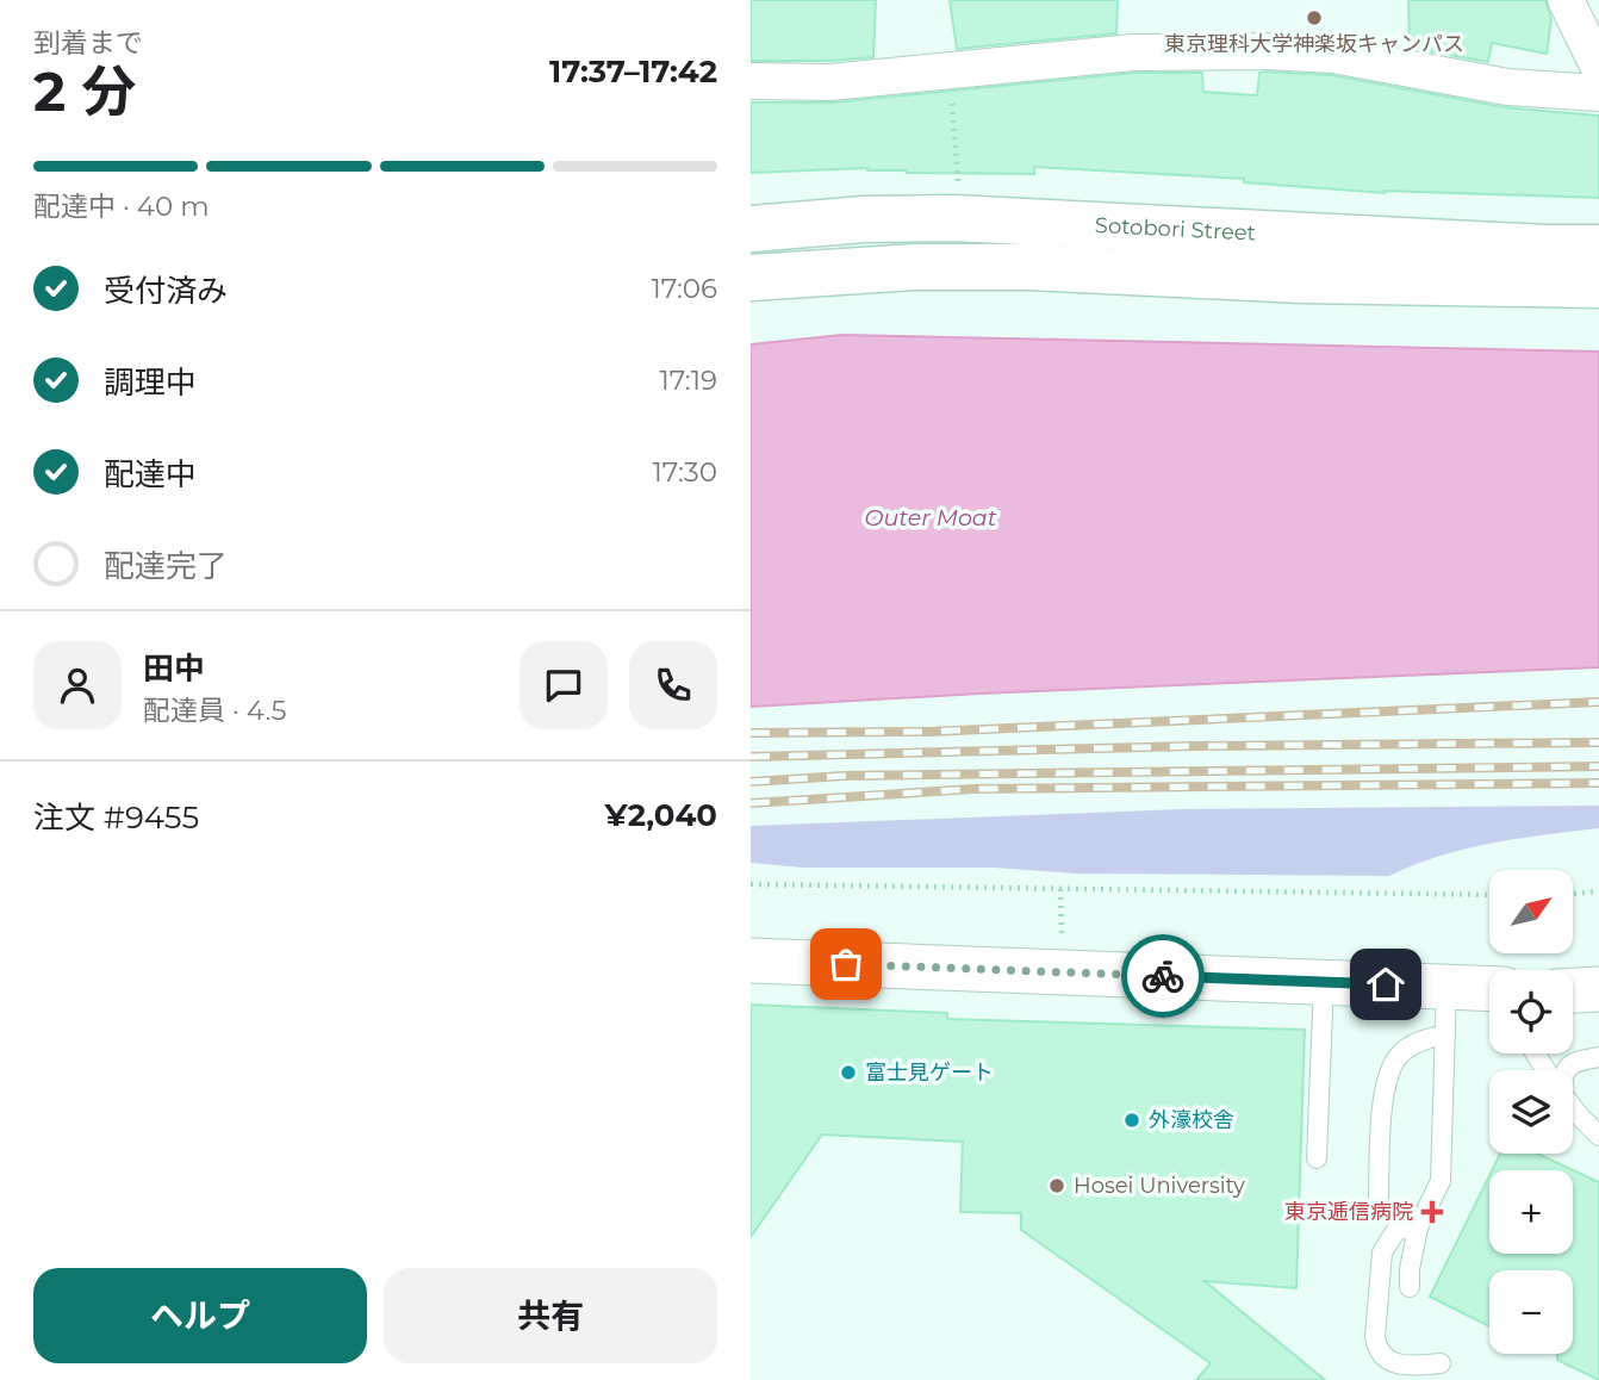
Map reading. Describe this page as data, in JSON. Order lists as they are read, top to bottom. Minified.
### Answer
{"streets":{"main road":["Sotobori Street"]},"water":["Outer Moat"],"places":{"other":["東京理科大学神楽坂キャンパス","富士見ゲート","外濠校舎","Hosei University"],"health":["東京逓信病院"]},"north":"top right","page":{"heading":["2 分","到着まで","17:37–17:42"],"panel":["田中","配達員 · 4.5","注文 #9455","¥2,040"],"bar":"配達中 · 40 m","list":[["受付済み","17:06"],["調理中","17:19"],["配達中","17:30"],"配達完了"],"map_buttons":["+","−"],"buttons":["ヘルプ","共有"]}}
